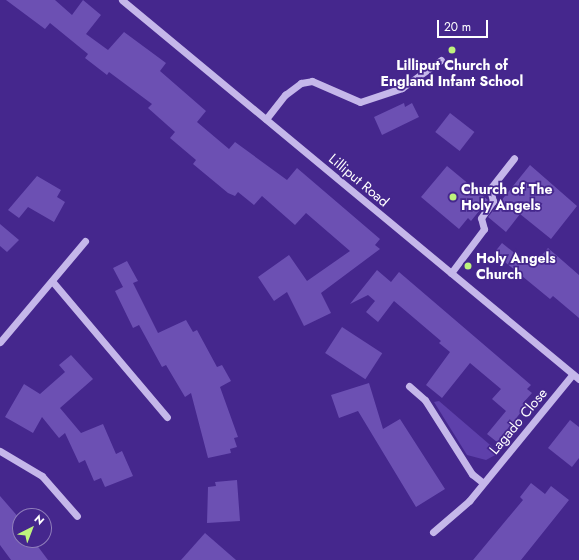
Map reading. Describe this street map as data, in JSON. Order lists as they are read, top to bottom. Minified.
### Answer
{"streets":{"street":["Lilliput Road","Lagado Close"]},"crossings":[["Lilliput Road","Lagado Close"]],"places":["Lilliput Church of England Infant School","Church of The Holy Angels","Holy Angels Church"],"scale_bar":"20 m","north":"top right"}
